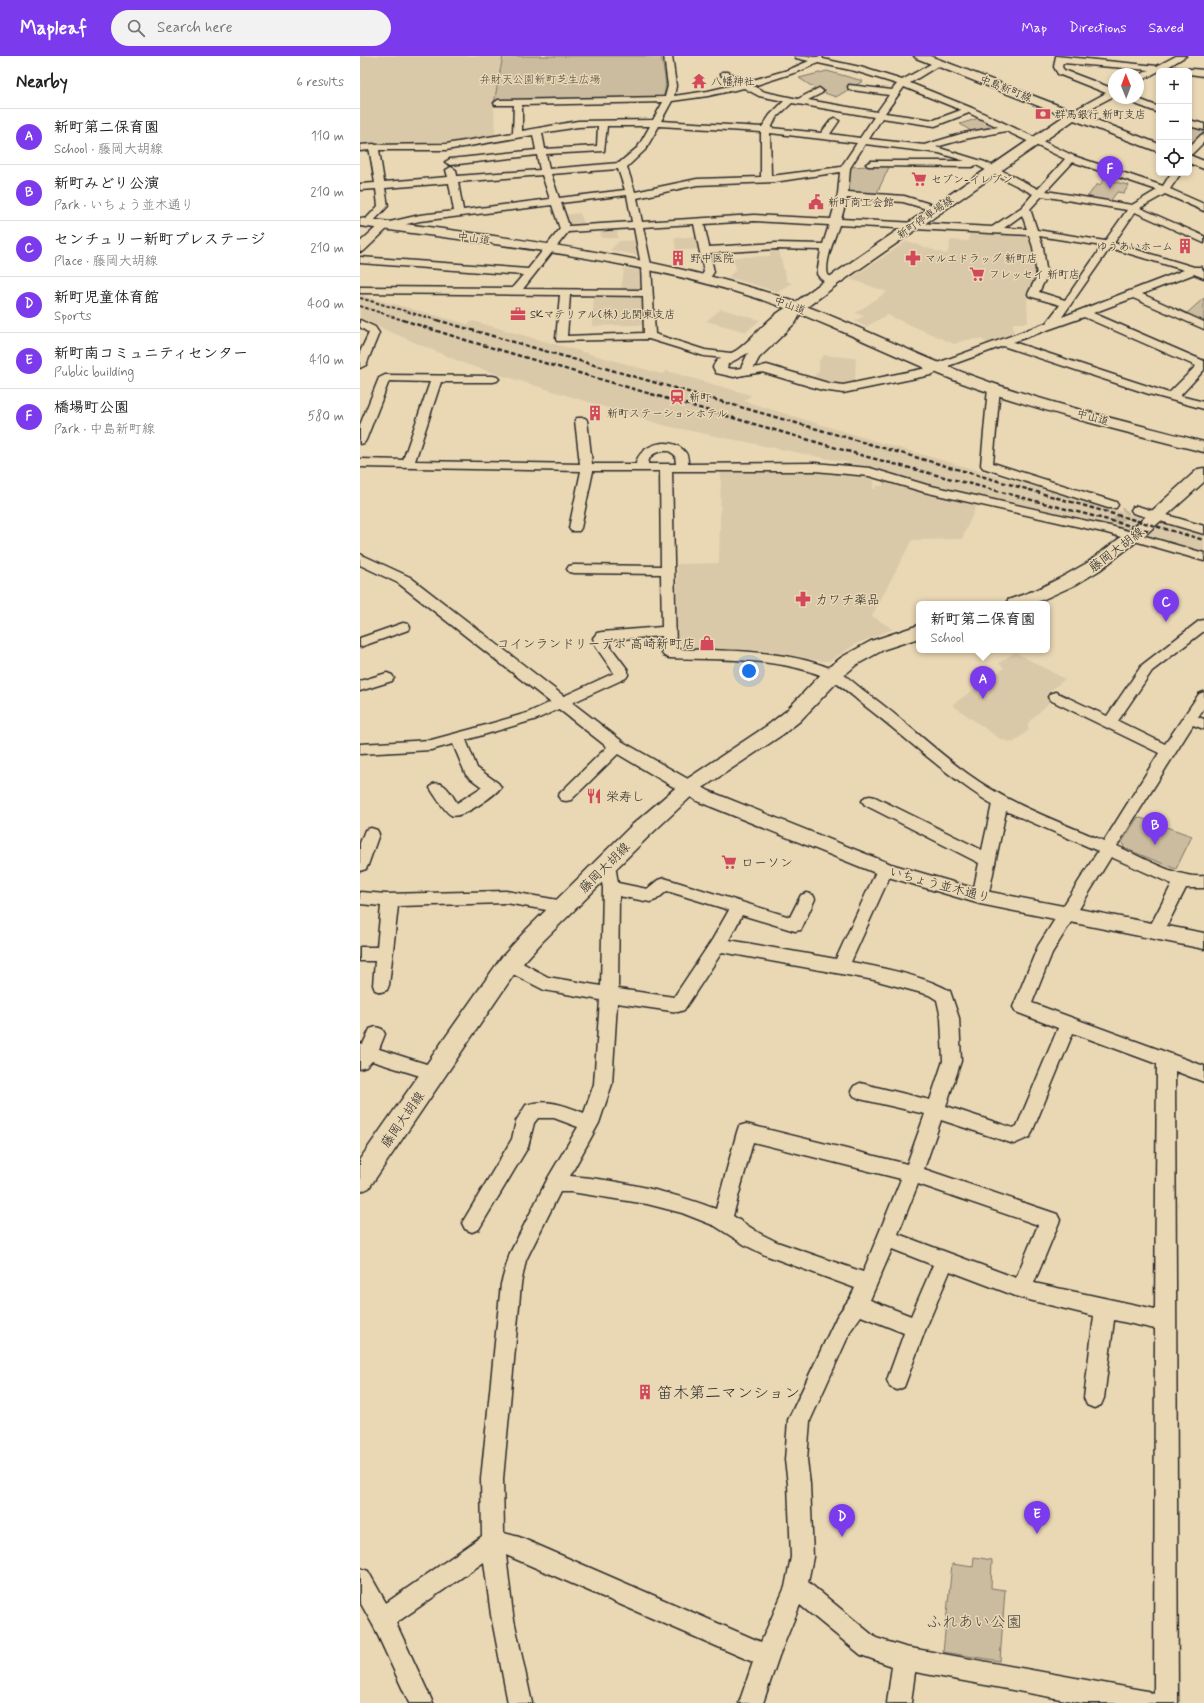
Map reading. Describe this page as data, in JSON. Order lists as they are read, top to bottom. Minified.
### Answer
{"streets":{"main road":["中島新町線","新町停車場線","中山道","藤岡大胡線"],"street":["いちょう並木通り"]},"crossings":[["中島新町線","新町停車場線"],["新町停車場線","中山道"],["藤岡大胡線","いちょう並木通り"]],"parks":["弁財天公園新町芝生広場","ふれあい公園"],"places":{"temple":["八幡神社"],"bank":["群馬銀行 新町支店"],"supermarket":["セブン-イレブン","フレッセイ 新町店","ローソン"],"public building":["新町商工会館"],"building":["ゆうあいホーム","野中医院","新町ステーションホテル","笛木第二マンション"],"pharmacy":["マルエドラッグ 新町店","カワチ薬品"],"office":["SKマテリアル(株) 北関東支店"],"station":["新町"],"shop":["コインランドリーデポ 高崎新町店"],"restaurant":["栄寿し"]},"north":"top","page":{"header":"Mapleaf","search":"Search here","nav":["Map","Directions","Saved"],"heading":["Nearby","6 results"],"map_buttons":["+","−"],"list":[{"mark":"A","name":"新町第二保育園","note":"School · 藤岡大胡線","value":"110 m"},{"mark":"B","name":"新町みどり公演","note":"Park · いちょう並木通り","value":"210 m"},{"mark":"C","name":"センチュリー新町プレステージ","note":"Place · 藤岡大胡線","value":"210 m"},{"mark":"D","name":"新町児童体育館","note":"Sports","value":"400 m"},{"mark":"E","name":"新町南コミュニティセンター","note":"Public building","value":"410 m"},{"mark":"F","name":"橋場町公園","note":"Park · 中島新町線","value":"580 m"}],"pins":["F","C","A","B","E","D"],"popup":["新町第二保育園","School"]}}
